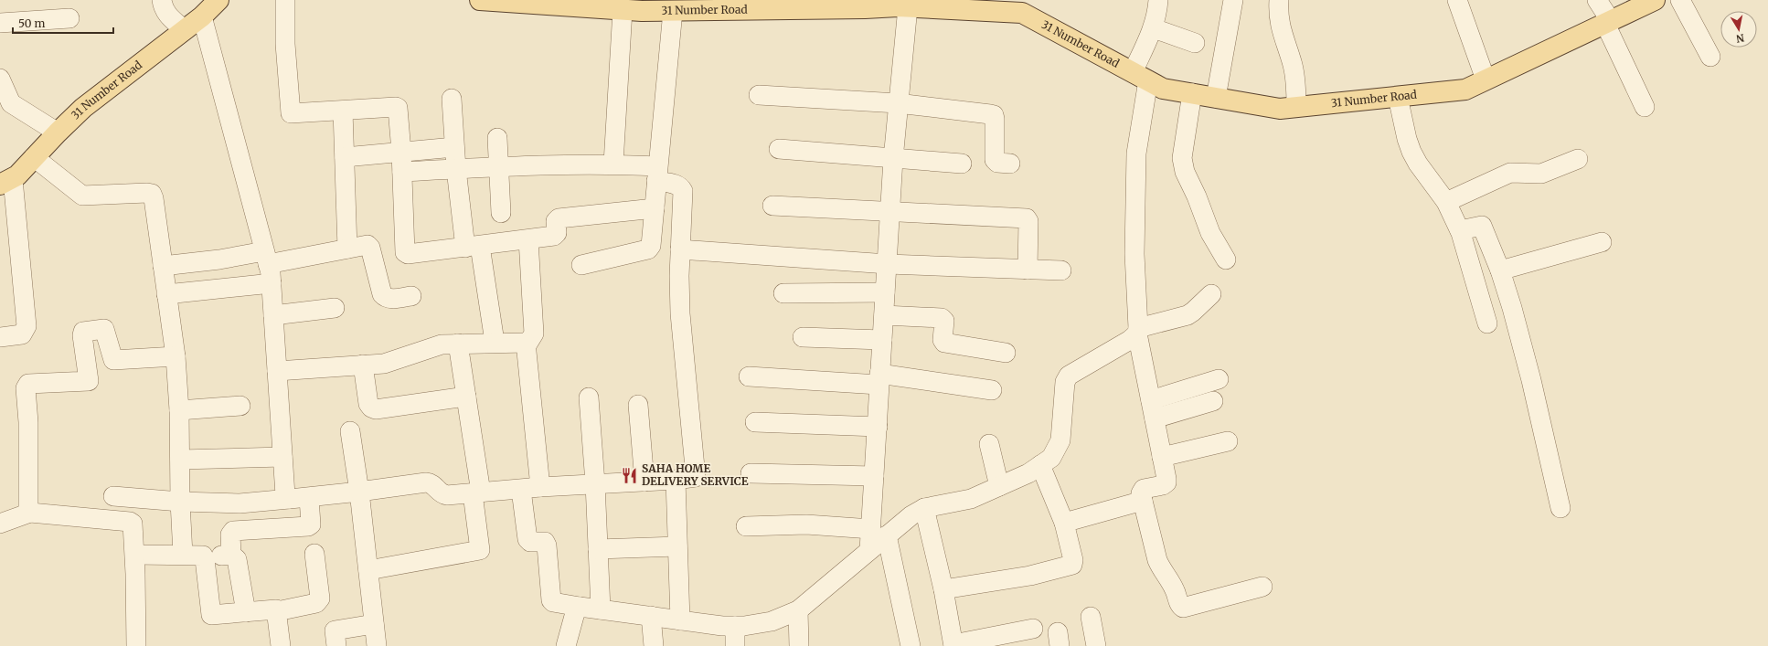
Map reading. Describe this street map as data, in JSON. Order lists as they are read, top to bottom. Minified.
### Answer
{"streets":{"main road":["31 Number Road"]},"places":{"restaurant":["SAHA HOME DELIVERY SERVICE"]},"scale_bar":"50 m","north":"bottom"}
